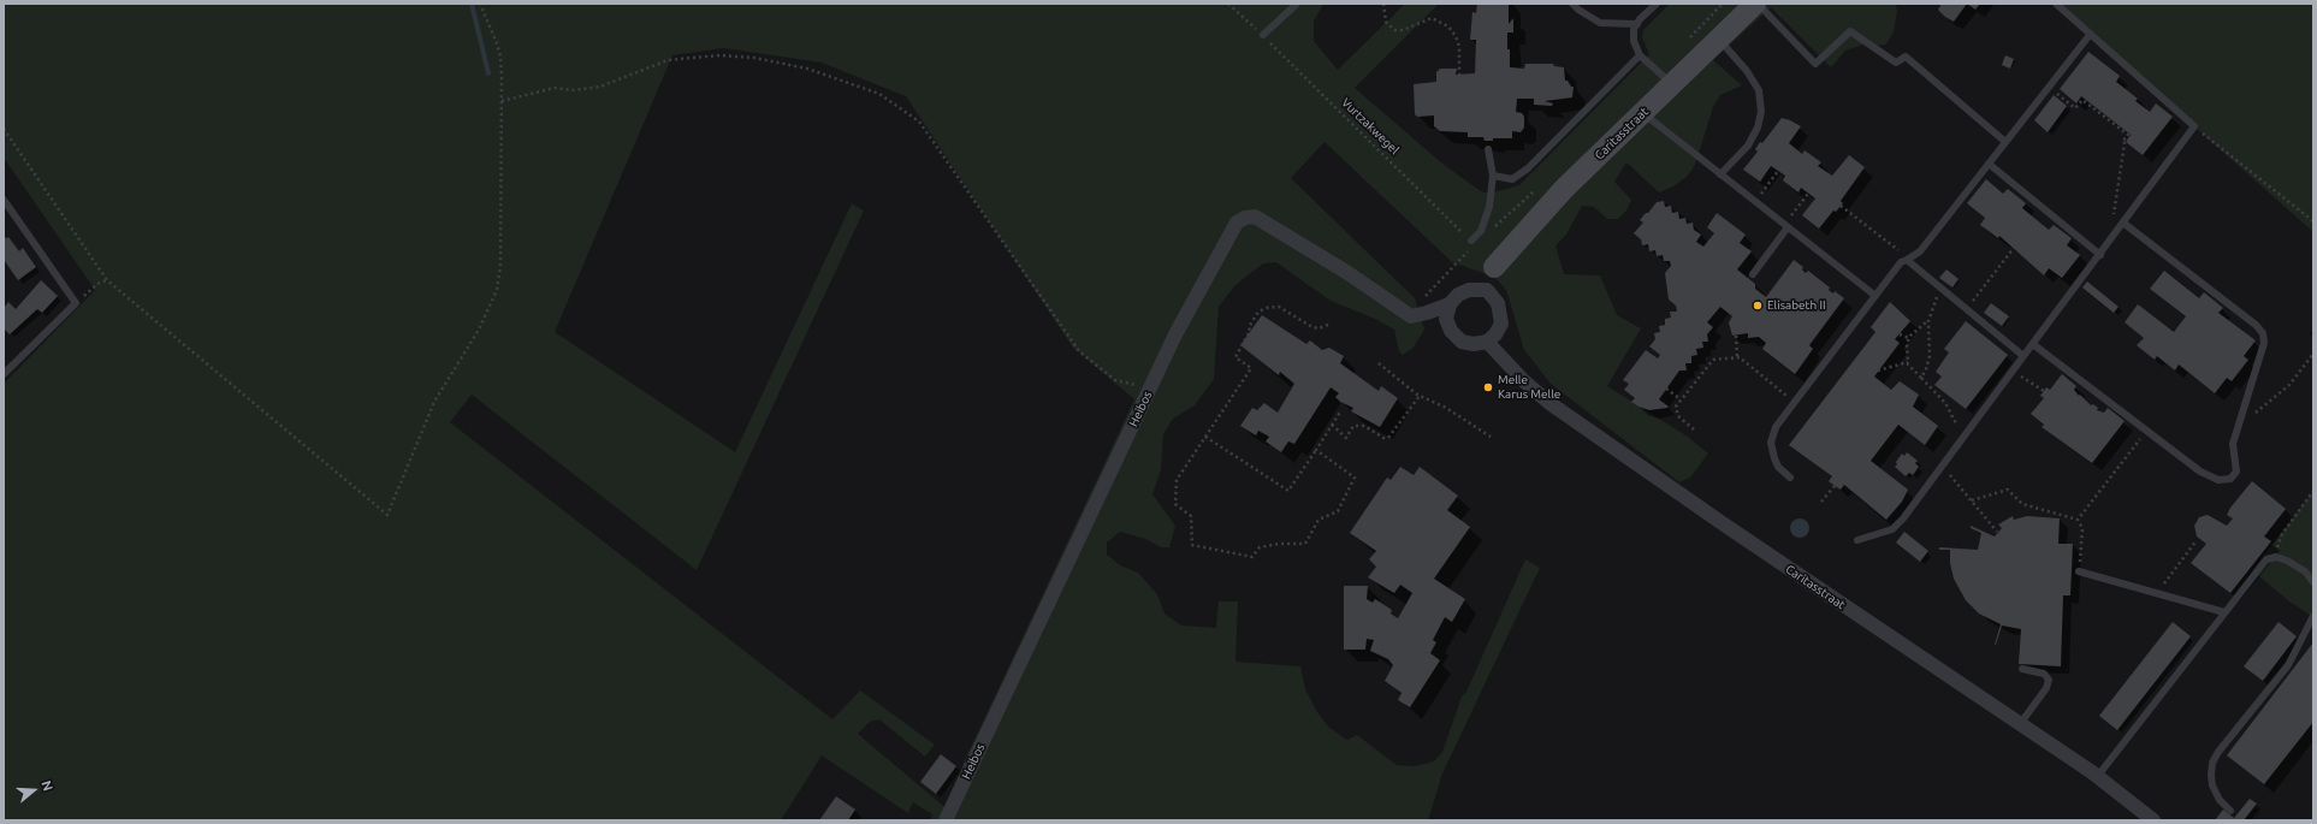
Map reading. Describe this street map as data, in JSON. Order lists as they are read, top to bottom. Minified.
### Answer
{"streets":{"street":["Caritasstraat","Heibos"],"path":["Vurtzakwegel"]},"crossings":[["Caritasstraat","Heibos"]],"places":["Elisabeth II","Melle Karus Melle"],"north":"right"}
